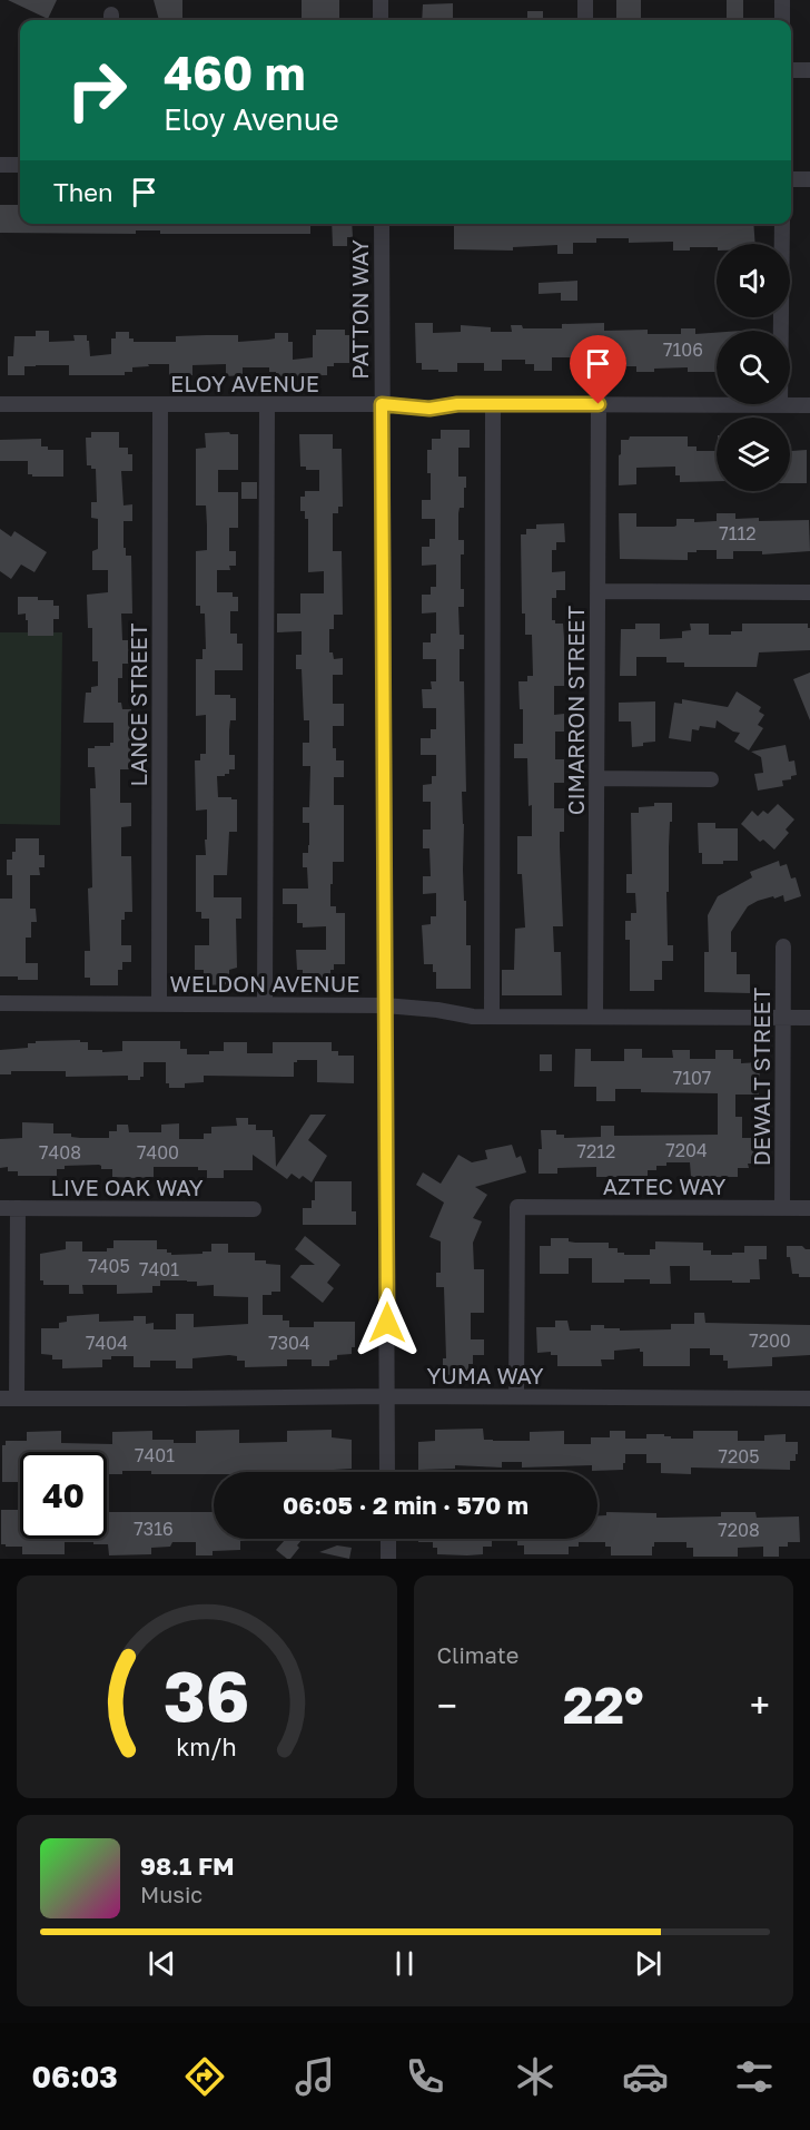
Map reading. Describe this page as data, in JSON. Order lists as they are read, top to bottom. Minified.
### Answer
{"streets":{"street":["PATTON WAY","ELOY AVENUE","LANCE STREET","CIMARRON STREET","WELDON AVENUE","DEWALT STREET","AZTEC WAY","LIVE OAK WAY","YUMA WAY"]},"crossings":[["PATTON WAY","ELOY AVENUE"],["PATTON WAY","WELDON AVENUE"],["PATTON WAY","YUMA WAY"],["ELOY AVENUE","LANCE STREET"],["ELOY AVENUE","CIMARRON STREET"],["LANCE STREET","WELDON AVENUE"],["CIMARRON STREET","WELDON AVENUE"],["WELDON AVENUE","DEWALT STREET"],["DEWALT STREET","AZTEC WAY"],["AZTEC WAY","YUMA WAY"]],"house_numbers":["7106","7112","7107","7204","7212","7408","7400","7405","7401","7200","7404","7304","7401","7205","7316","7208"],"page":{"turn":["460 m","Eloy Avenue"],"then":"Then","limit":"40","trip":"06:05 · 2 min · 570 m","tile":"Climate","heat":["−","22°","+"],"song":["98.1 FM","Music"],"tabs":"06:03","gauge":["36","km/h"]}}
